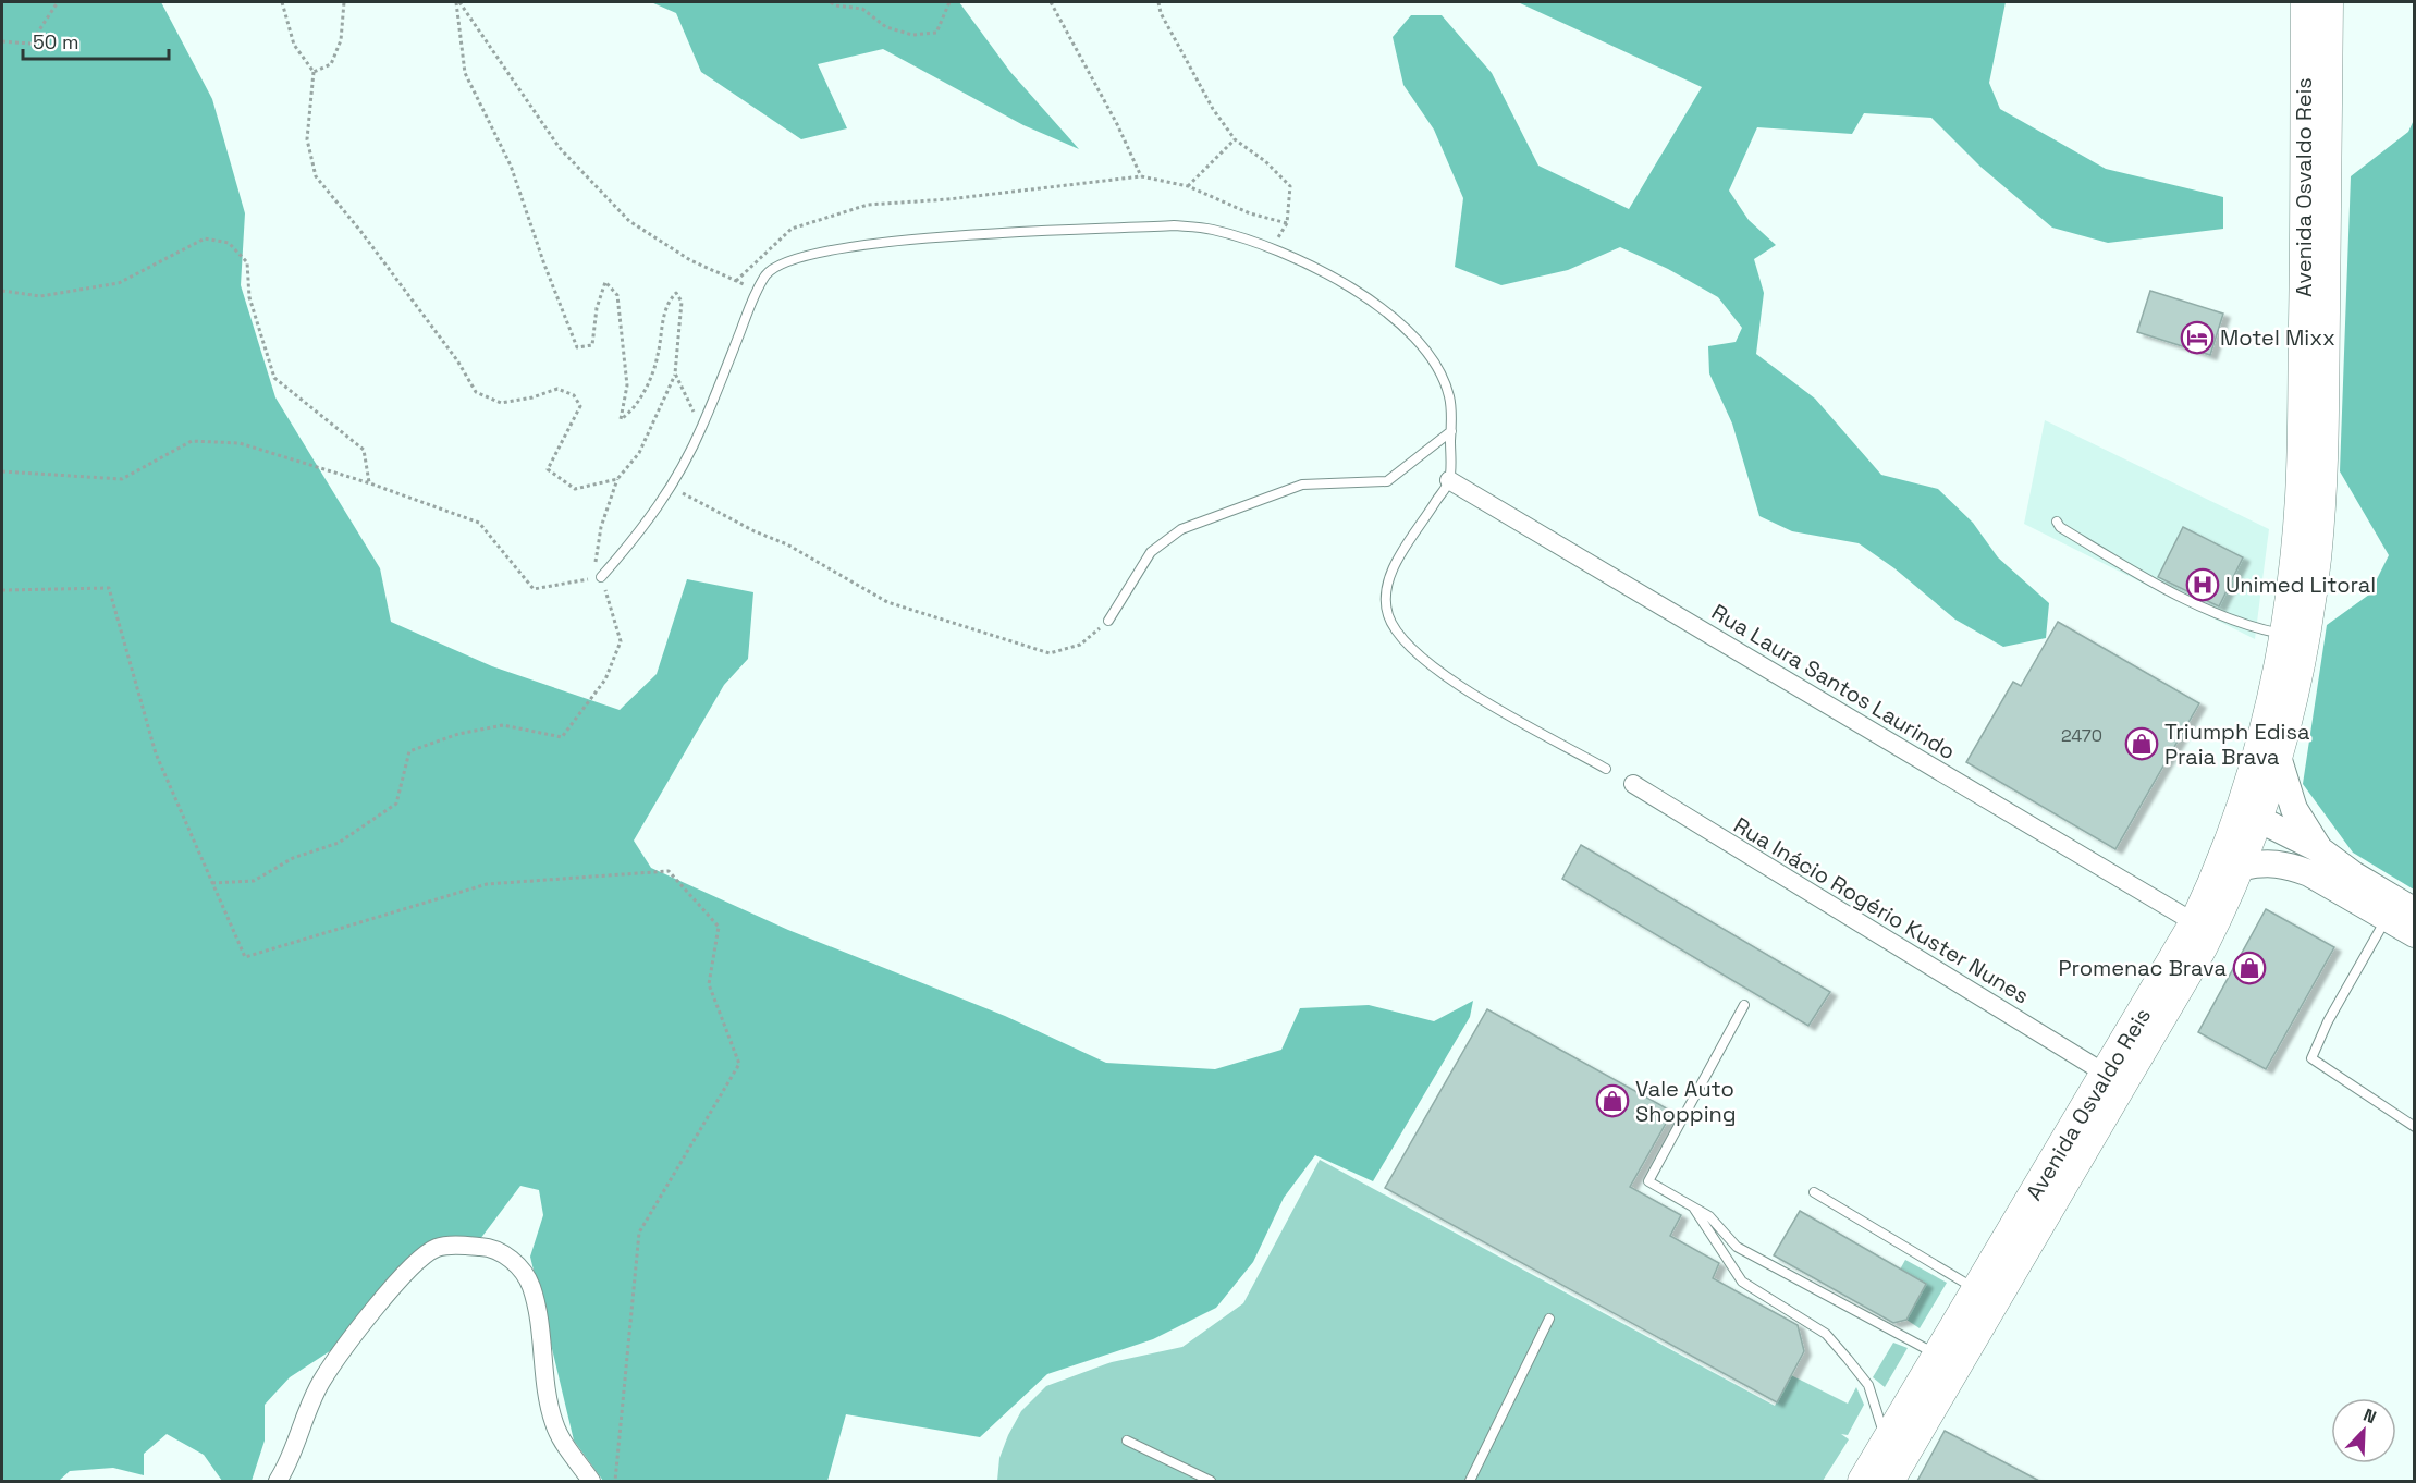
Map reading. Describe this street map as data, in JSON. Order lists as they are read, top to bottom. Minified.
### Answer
{"streets":{"main road":["Avenida Osvaldo Reis"],"street":["Rua Laura Santos Laurindo","Rua Inácio Rogério Kuster Nunes"]},"crossings":[["Avenida Osvaldo Reis","Rua Laura Santos Laurindo"],["Avenida Osvaldo Reis","Rua Inácio Rogério Kuster Nunes"]],"places":{"hotel":["Motel Mixx"],"hospital":["Unimed Litoral"],"shop":["Triumph Edisa Praia Brava","Promenac Brava","Vale Auto Shopping"]},"house_numbers":["2470"],"scale_bar":"50 m","north":"top right"}
